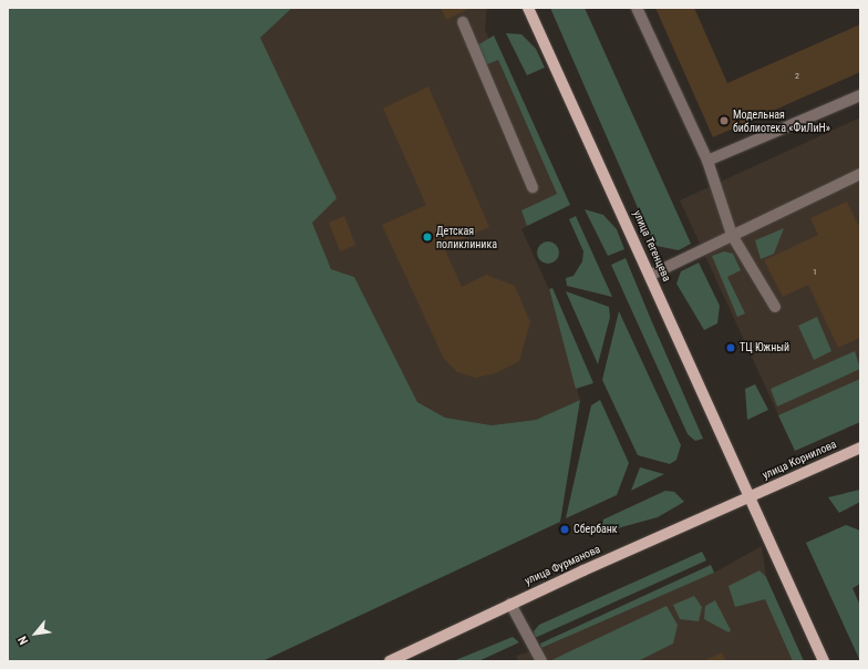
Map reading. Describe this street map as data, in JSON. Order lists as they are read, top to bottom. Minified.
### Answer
{"streets":{"main road":["улица Тегенцева","улица Корнилова","улица Фурманова"]},"crossings":[["улица Тегенцева","улица Корнилова"],["улица Тегенцева","улица Фурманова"],["улица Корнилова","улица Фурманова"]],"places":["Модельная библиотека «ФиЛиН»","Детская поликлиника","ТЦ Южный","Сбербанк"],"house_numbers":["2","1"],"north":"bottom left"}
